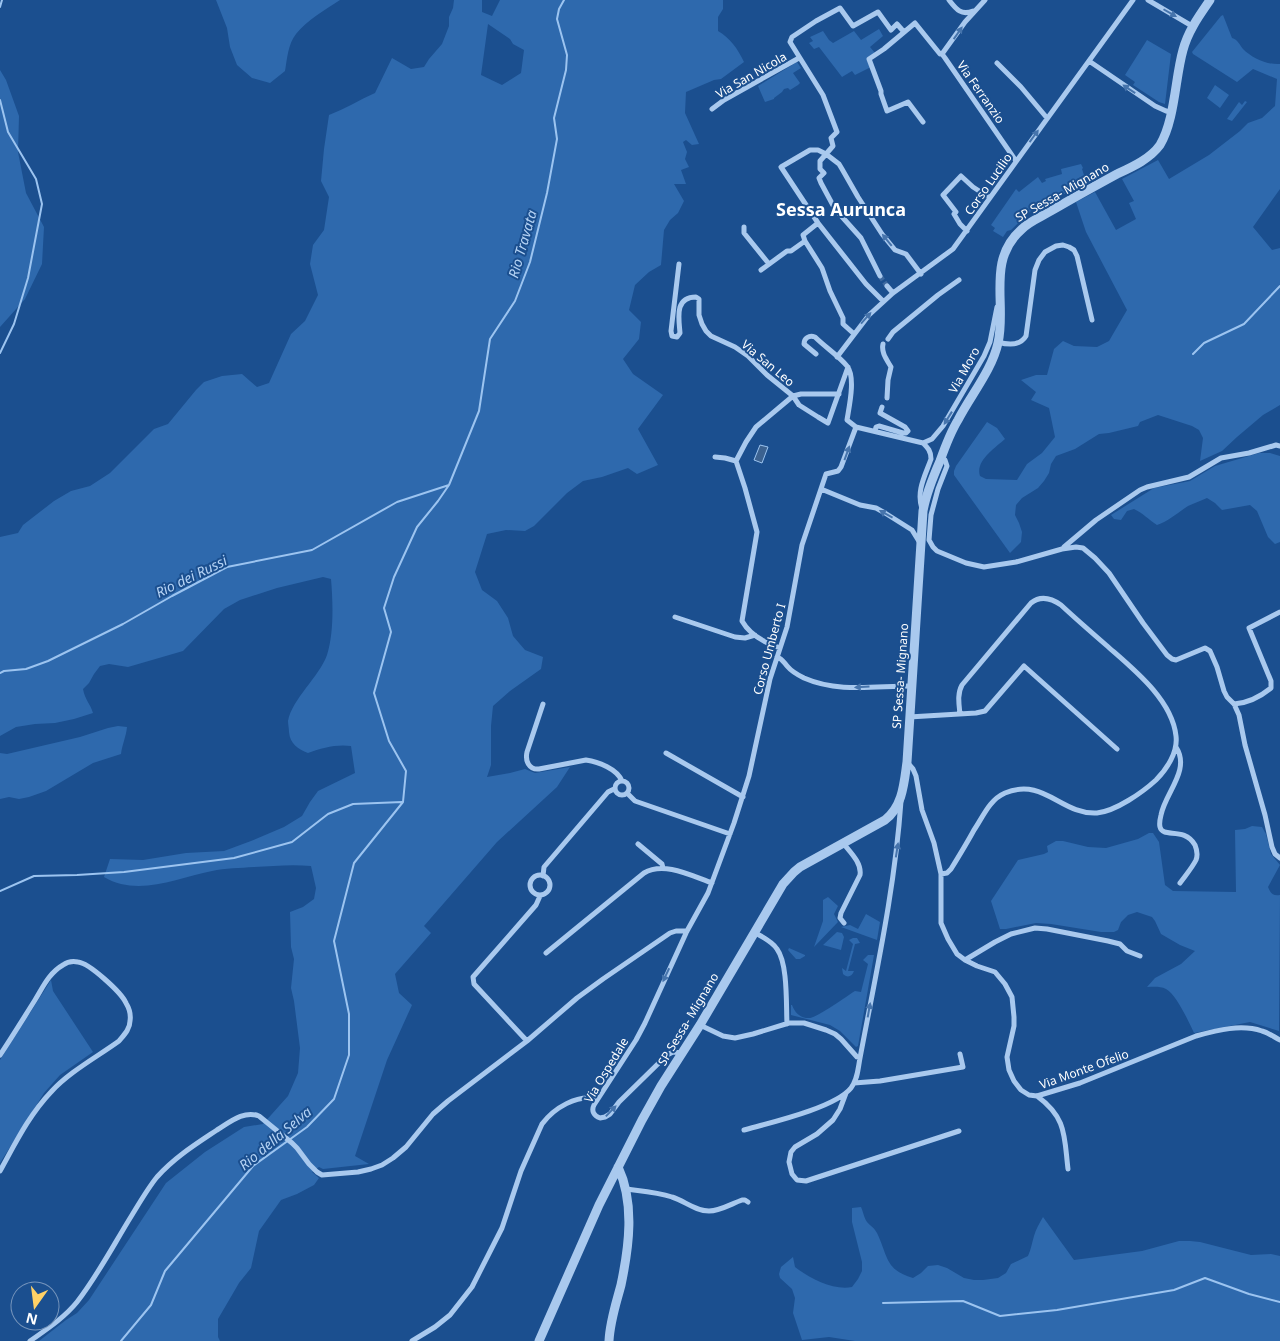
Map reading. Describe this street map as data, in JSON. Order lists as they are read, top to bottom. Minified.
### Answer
{"streets":{"street":["Via San Nicola","Via Ferranzio","Corso Lucilio","SP Sessa- Mignano","Via San Leo","Via Moro","Corso Umberto I","Via Monte Ofelio","Via Ospedale"]},"crossings":[["Via Ferranzio","Corso Lucilio"],["SP Sessa- Mignano","Via Moro"],["SP Sessa- Mignano","Via Monte Ofelio"],["SP Sessa- Mignano","Via Ospedale"],["Corso Umberto I","Via Ospedale"]],"one_way":["Via Moro"],"districts":["Sessa Aurunca"],"water":["Rio Travata","Rio dei Russi","Rio della Selva"],"north":"bottom"}
